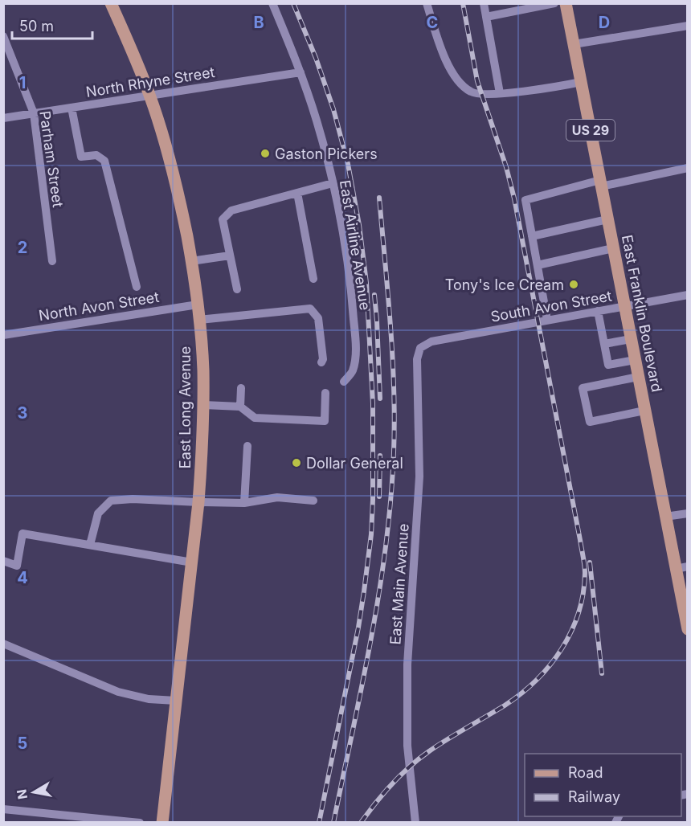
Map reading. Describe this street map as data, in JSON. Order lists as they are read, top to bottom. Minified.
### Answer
{"streets":{"main road":["US 29","East Franklin Boulevard","East Long Avenue"],"street":["North Rhyne Street","Parham Street","East Airline Avenue","North Avon Street","South Avon Street","East Main Avenue"]},"crossings":[["North Rhyne Street","Parham Street"],["North Rhyne Street","East Airline Avenue"],["North Rhyne Street","East Long Avenue"],["North Avon Street","East Long Avenue"],["South Avon Street","East Franklin Boulevard"],["South Avon Street","East Main Avenue"]],"places":["Gaston Pickers","Tony's Ice Cream","Dollar General"],"legend":["Road","Railway"],"scale_bar":"50 m","north":"left","grid":{"columns":["B","C","D"],"rows":["1","2","3","4","5"]}}
